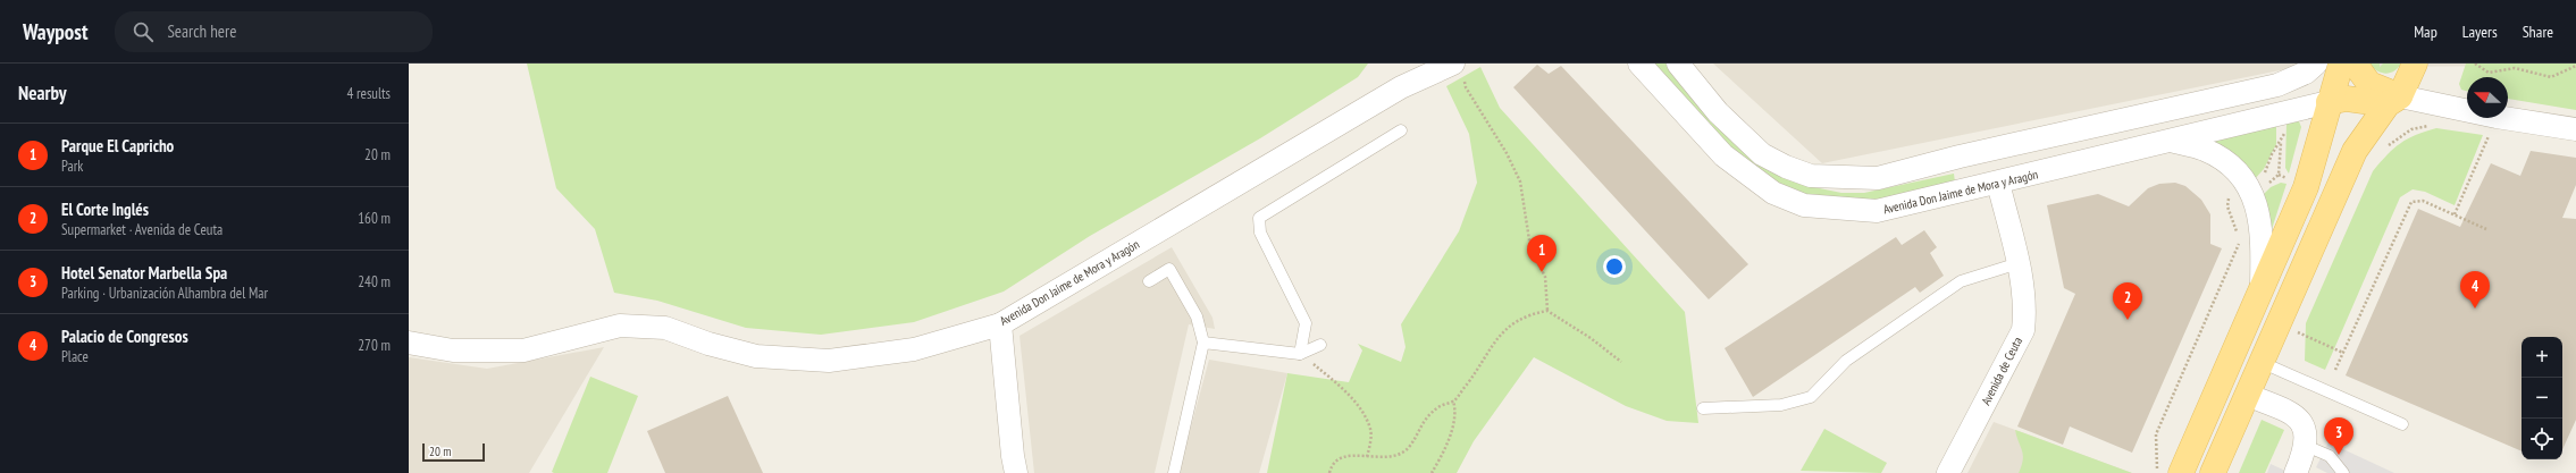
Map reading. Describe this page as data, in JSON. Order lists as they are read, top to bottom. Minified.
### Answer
{"streets":{"street":["Avenida Don Jaime de Mora y Aragón","Avenida de Ceuta"]},"crossings":[["Avenida Don Jaime de Mora y Aragón","Avenida de Ceuta"]],"scale_bar":"20 m","north":"left","page":{"header":"Waypost","search":"Search here","nav":["Map","Layers","Share"],"heading":["Nearby","4 results"],"list":[{"mark":"1","name":"Parque El Capricho","note":"Park","value":"20 m"},{"mark":"2","name":"El Corte Inglés","note":"Supermarket · Avenida de Ceuta","value":"160 m"},{"mark":"3","name":"Hotel Senator Marbella Spa","note":"Parking · Urbanización Alhambra del Mar","value":"240 m"},{"mark":"4","name":"Palacio de Congresos","note":"Place","value":"270 m"}],"pins":["1","4","2","3"],"map_buttons":["+","−"],"scale":"20 m"}}
